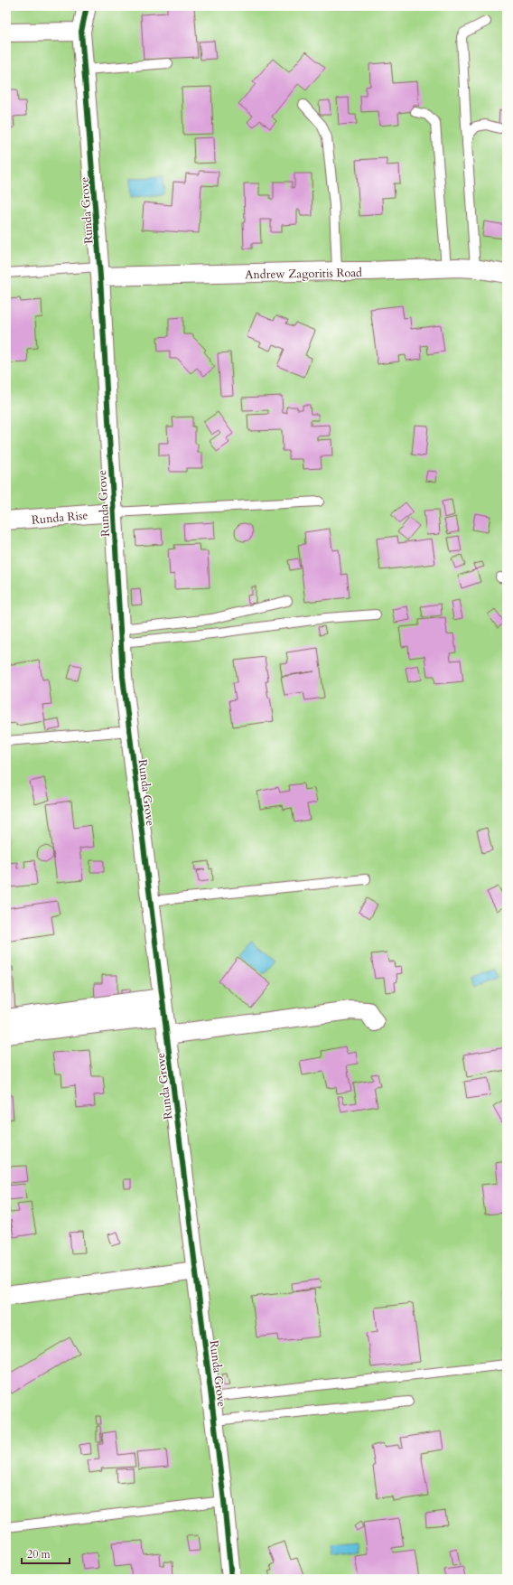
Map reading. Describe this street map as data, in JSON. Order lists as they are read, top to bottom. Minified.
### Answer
{"streets":{"street":["Runda Grove","Andrew Zagoritis Road","Runda Rise"]},"crossings":[["Runda Grove","Andrew Zagoritis Road"],["Runda Grove","Runda Rise"]],"scale_bar":"20 m"}
